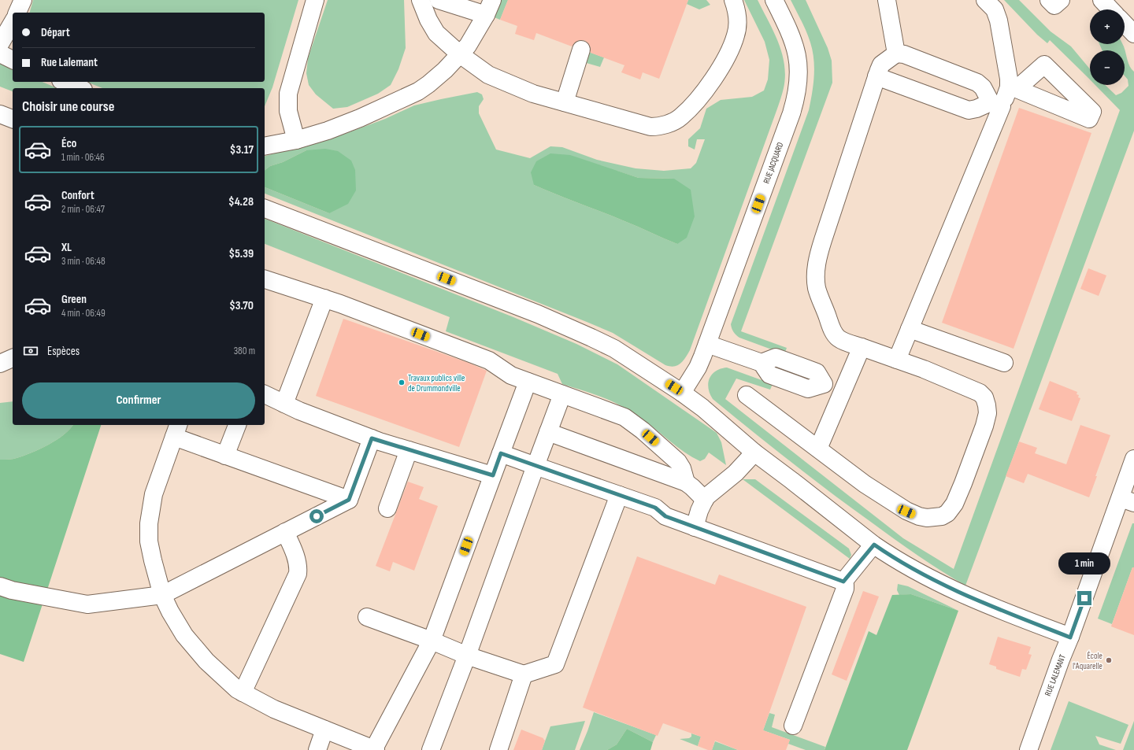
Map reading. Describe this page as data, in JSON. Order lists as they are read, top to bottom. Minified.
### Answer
{"streets":{"street":["RUE JACQUARD","RUE LALEMANT"]},"places":["Travaux publics ville de Drummondville","École l'Aquarelle"],"page":{"map_buttons":["+","−"],"banner":["Départ","Rue Lalemant"],"heading":"Choisir une course","list":[{"name":"Éco","note":"1 min · 06:46","value":"$3.17"},{"name":"Confort","note":"2 min · 06:47","value":"$4.28"},{"name":"XL","note":"3 min · 06:48","value":"$5.39"},{"name":"Green","note":"4 min · 06:49","value":"$3.70"}],"pay":["Espèces","380 m"],"buttons":"Confirmer","bubble":"1 min"}}
